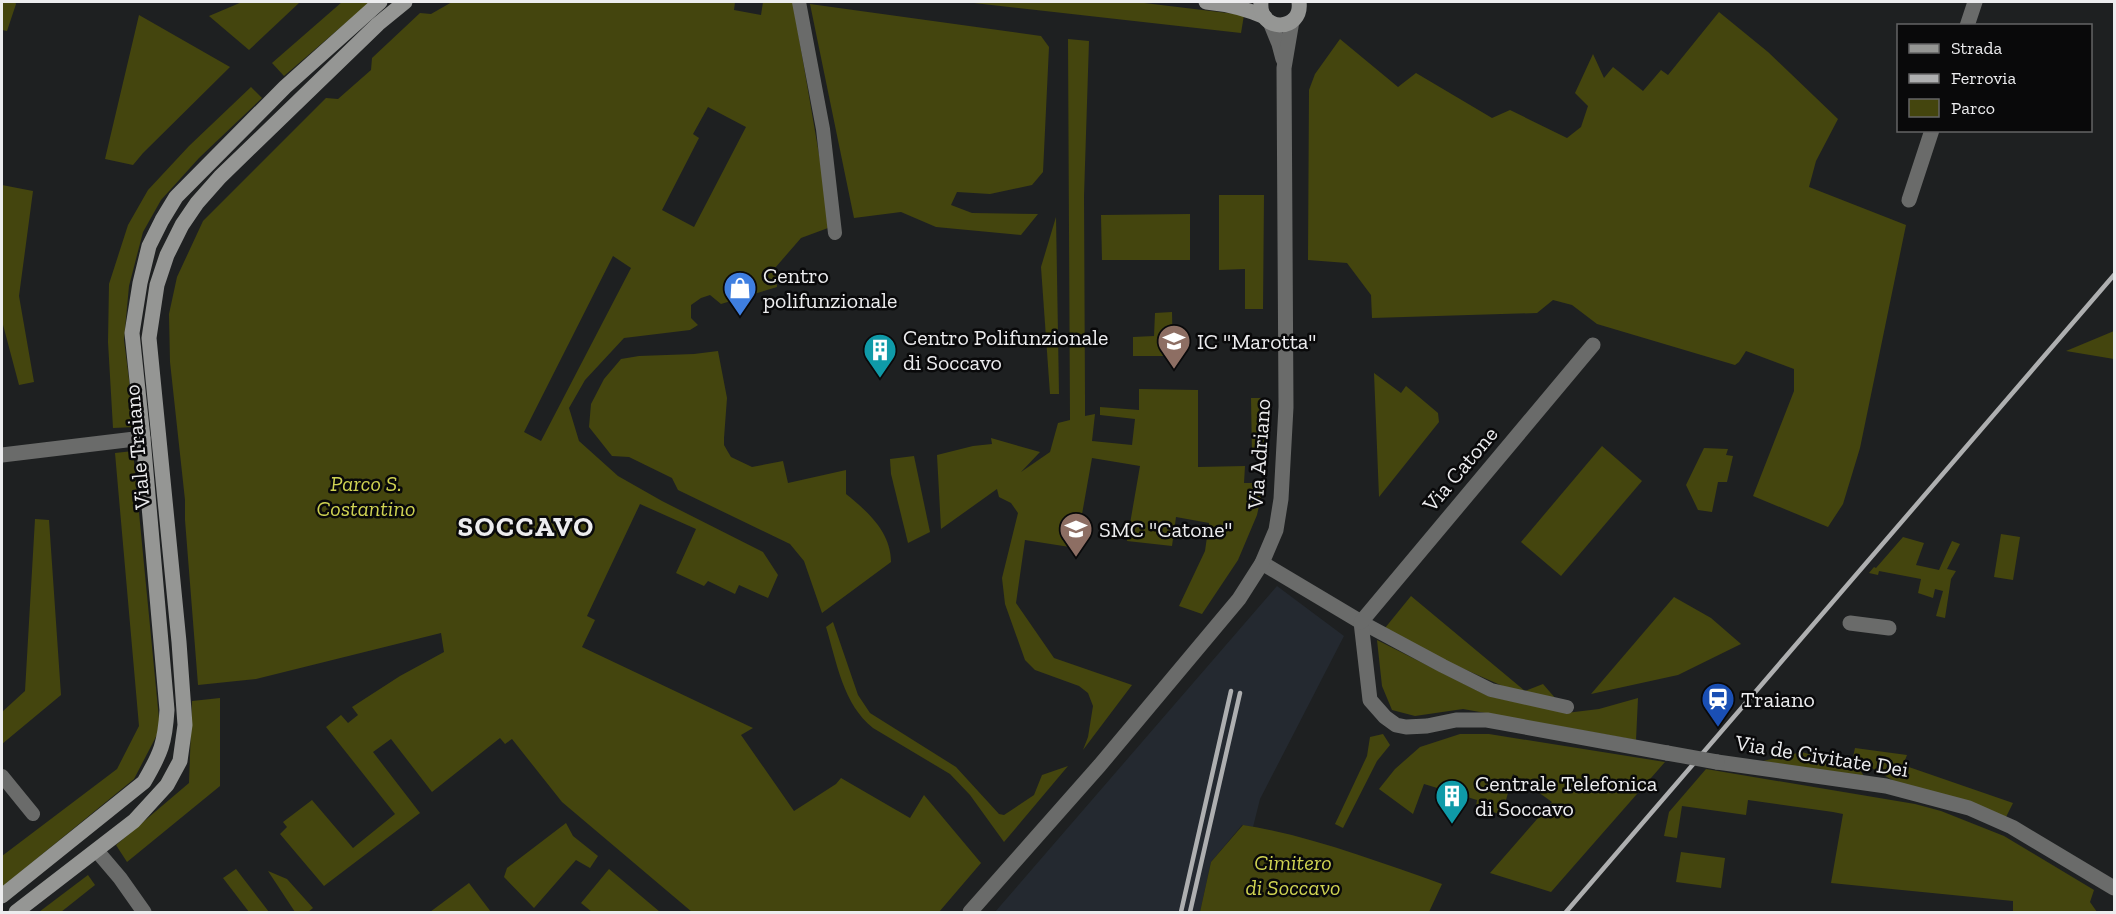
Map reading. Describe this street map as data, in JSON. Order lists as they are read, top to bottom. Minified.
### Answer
{"streets":{"main road":["Viale Traiano"],"street":["Via Adriano","Via Catone","Via de Civitate Dei"]},"crossings":[["Via Catone","Via de Civitate Dei"]],"districts":["SOCCAVO"],"parks":["Parco S. Costantino","Cimitero di Soccavo"],"places":{"shop":["Centro polifunzionale"],"school or university":["IC \"Marotta\"","SMC \"Catone\""],"building":["Centro Polifunzionale di Soccavo","Centrale Telefonica di Soccavo"],"station":["Traiano"]},"legend":["Strada","Ferrovia","Parco"]}
